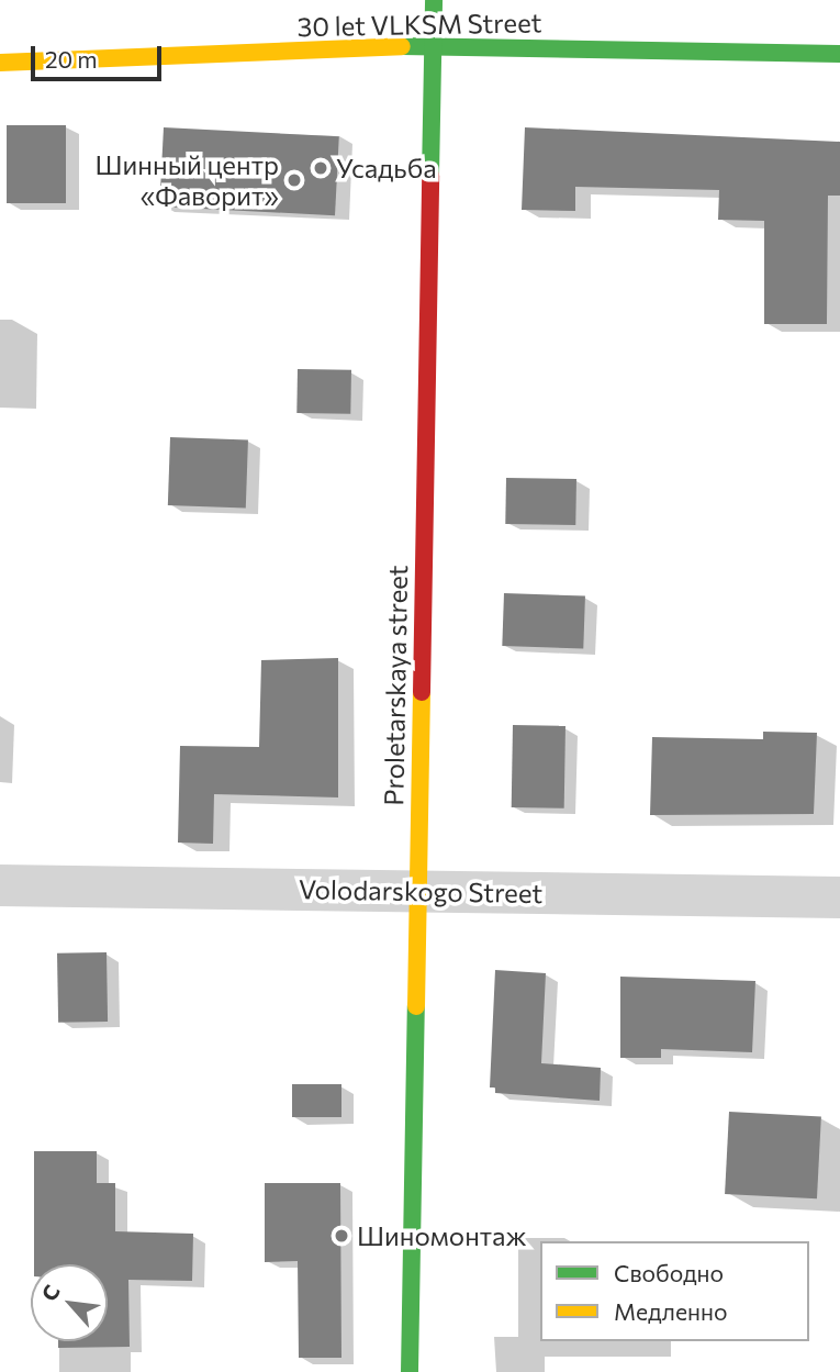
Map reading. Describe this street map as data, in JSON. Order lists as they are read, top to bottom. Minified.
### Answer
{"streets":{"street":["30 let VLKSM Street","Proletarskaya street","Volodarskogo Street"]},"crossings":[["30 let VLKSM Street","Proletarskaya street"],["Proletarskaya street","Volodarskogo Street"]],"places":["Усадьба","Шинный центр «Фаворит»","Шиномонтаж"],"legend":["Свободно","Медленно"],"scale_bar":"20 m","north":"top left"}
